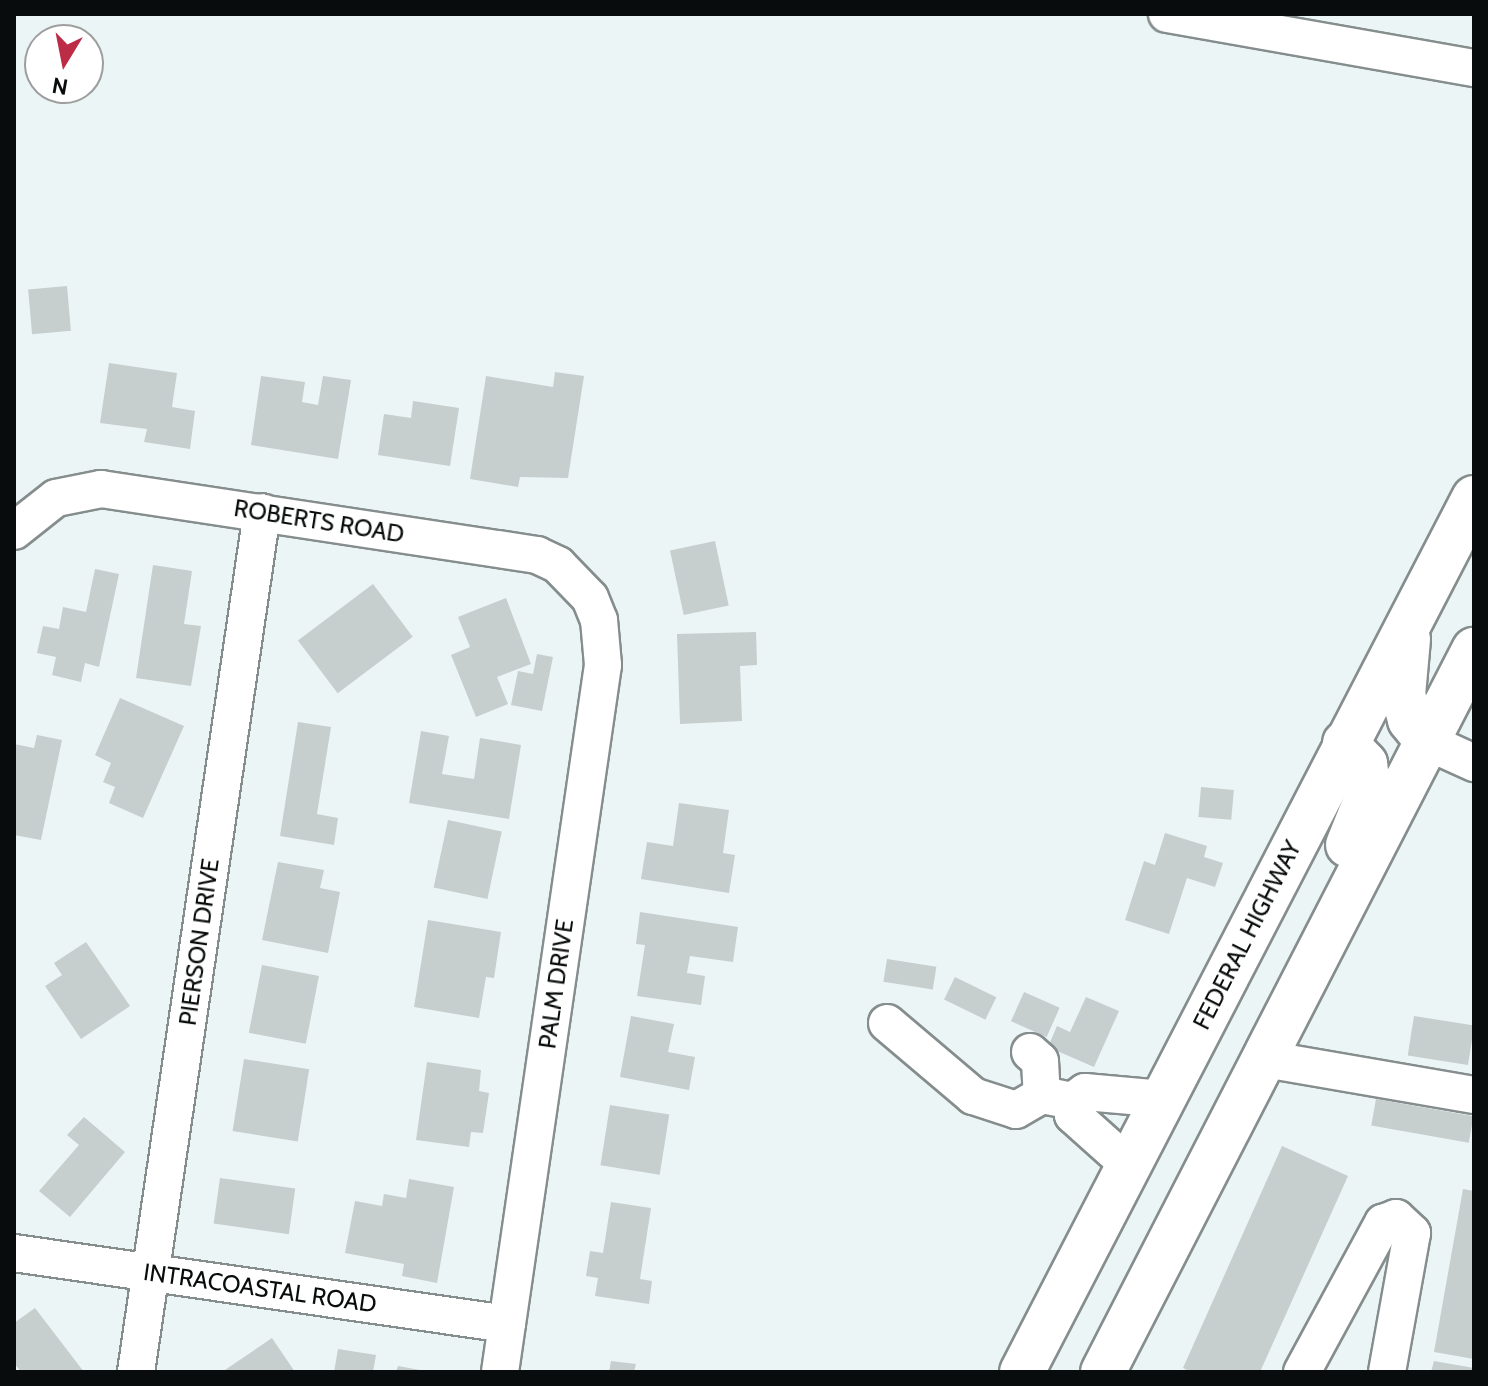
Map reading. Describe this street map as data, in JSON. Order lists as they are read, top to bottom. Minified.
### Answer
{"streets":{"main road":["FEDERAL HIGHWAY"],"street":["ROBERTS ROAD","PIERSON DRIVE","PALM DRIVE","INTRACOASTAL ROAD"]},"crossings":[["ROBERTS ROAD","PIERSON DRIVE"],["ROBERTS ROAD","PALM DRIVE"],["PIERSON DRIVE","INTRACOASTAL ROAD"],["PALM DRIVE","INTRACOASTAL ROAD"]],"north":"bottom"}
